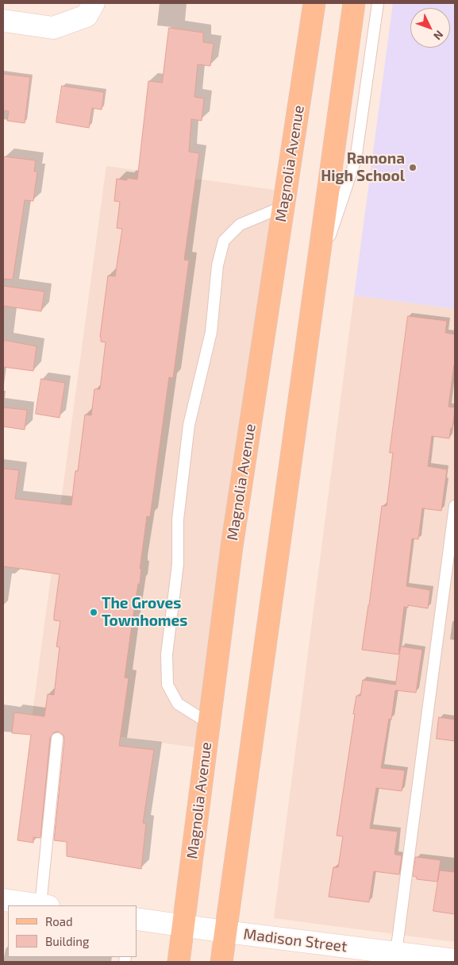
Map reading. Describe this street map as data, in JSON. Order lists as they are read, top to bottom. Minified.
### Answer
{"streets":{"main road":["Magnolia Avenue","Madison Street"]},"crossings":[["Magnolia Avenue","Madison Street"]],"places":["Ramona High School","The Groves Townhomes"],"legend":["Road","Building"],"north":"bottom right"}
